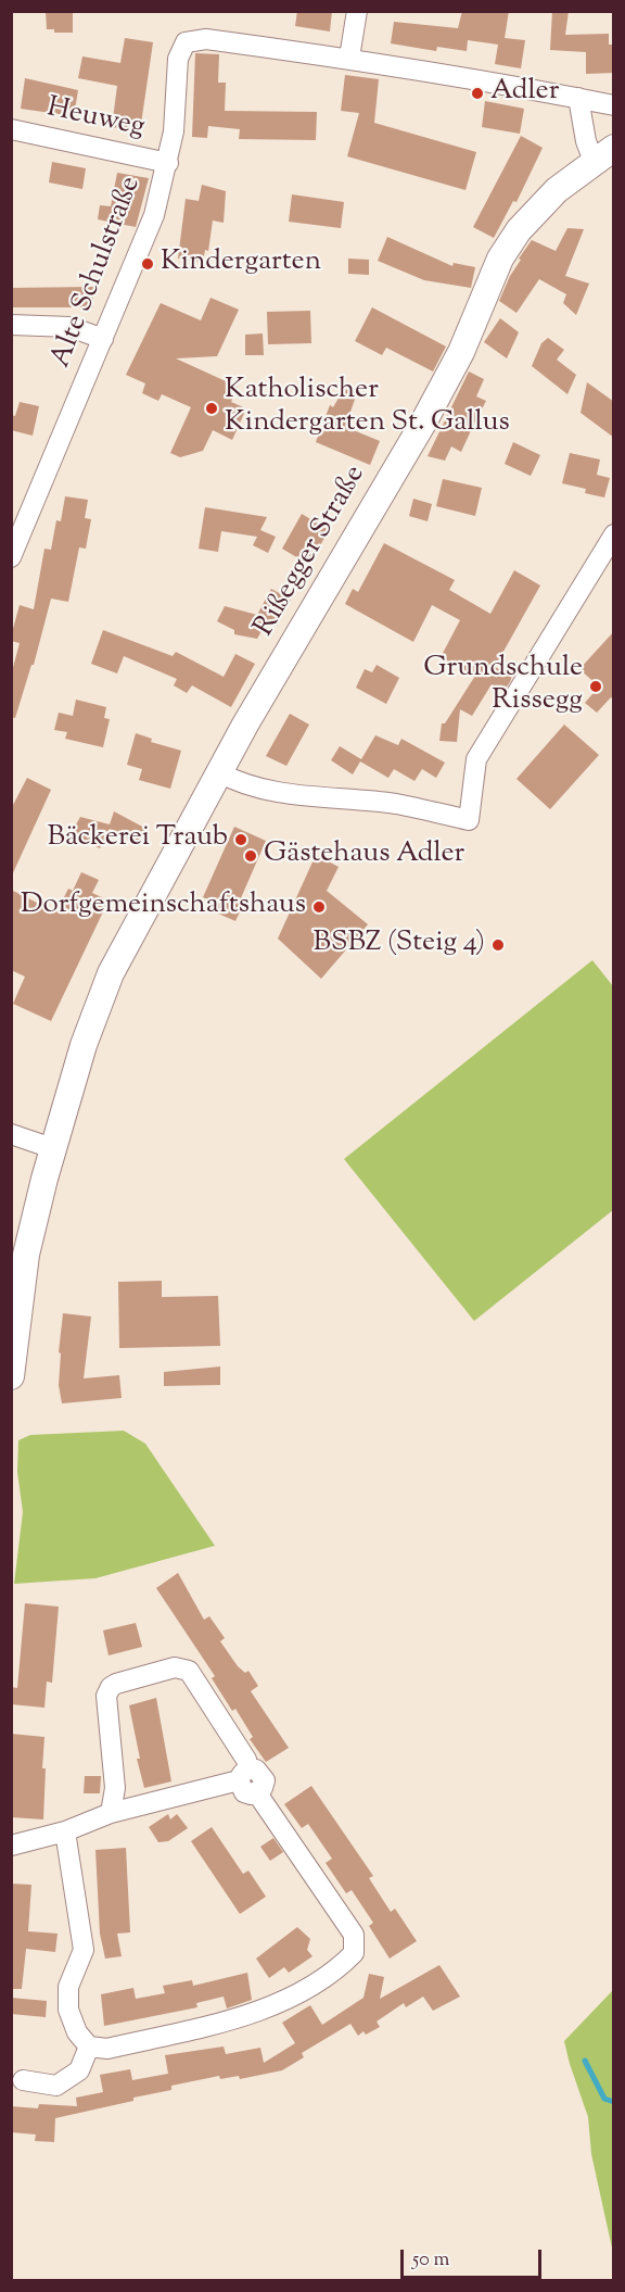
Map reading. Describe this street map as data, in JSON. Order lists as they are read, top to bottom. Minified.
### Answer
{"streets":{"street":["Heuweg","Alte Schulstraße","Rißegger Straße"]},"crossings":[["Heuweg","Alte Schulstraße"]],"places":["Adler","Kindergarten","Katholischer Kindergarten St. Gallus","Grundschule Rissegg","Bäckerei Traub","Gästehaus Adler","Dorfgemeinschaftshaus","BSBZ (Steig 4)"],"scale_bar":"50 m"}
